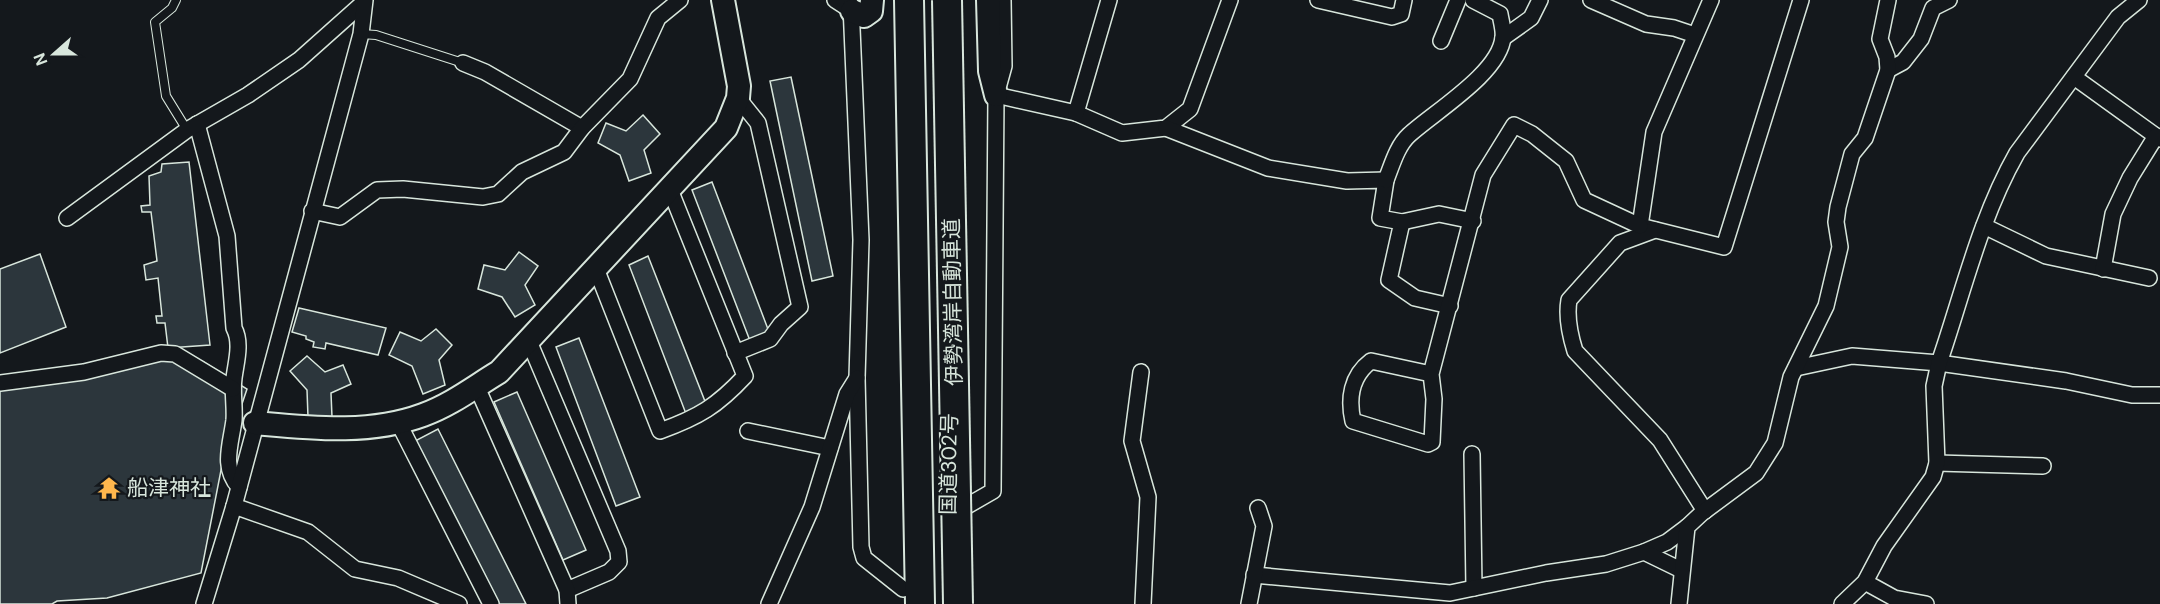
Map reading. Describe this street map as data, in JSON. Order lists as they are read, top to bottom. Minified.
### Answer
{"streets":{"highway":["伊勢湾岸自動車道","国道302号"]},"places":{"temple":["船津神社"]},"north":"left"}
